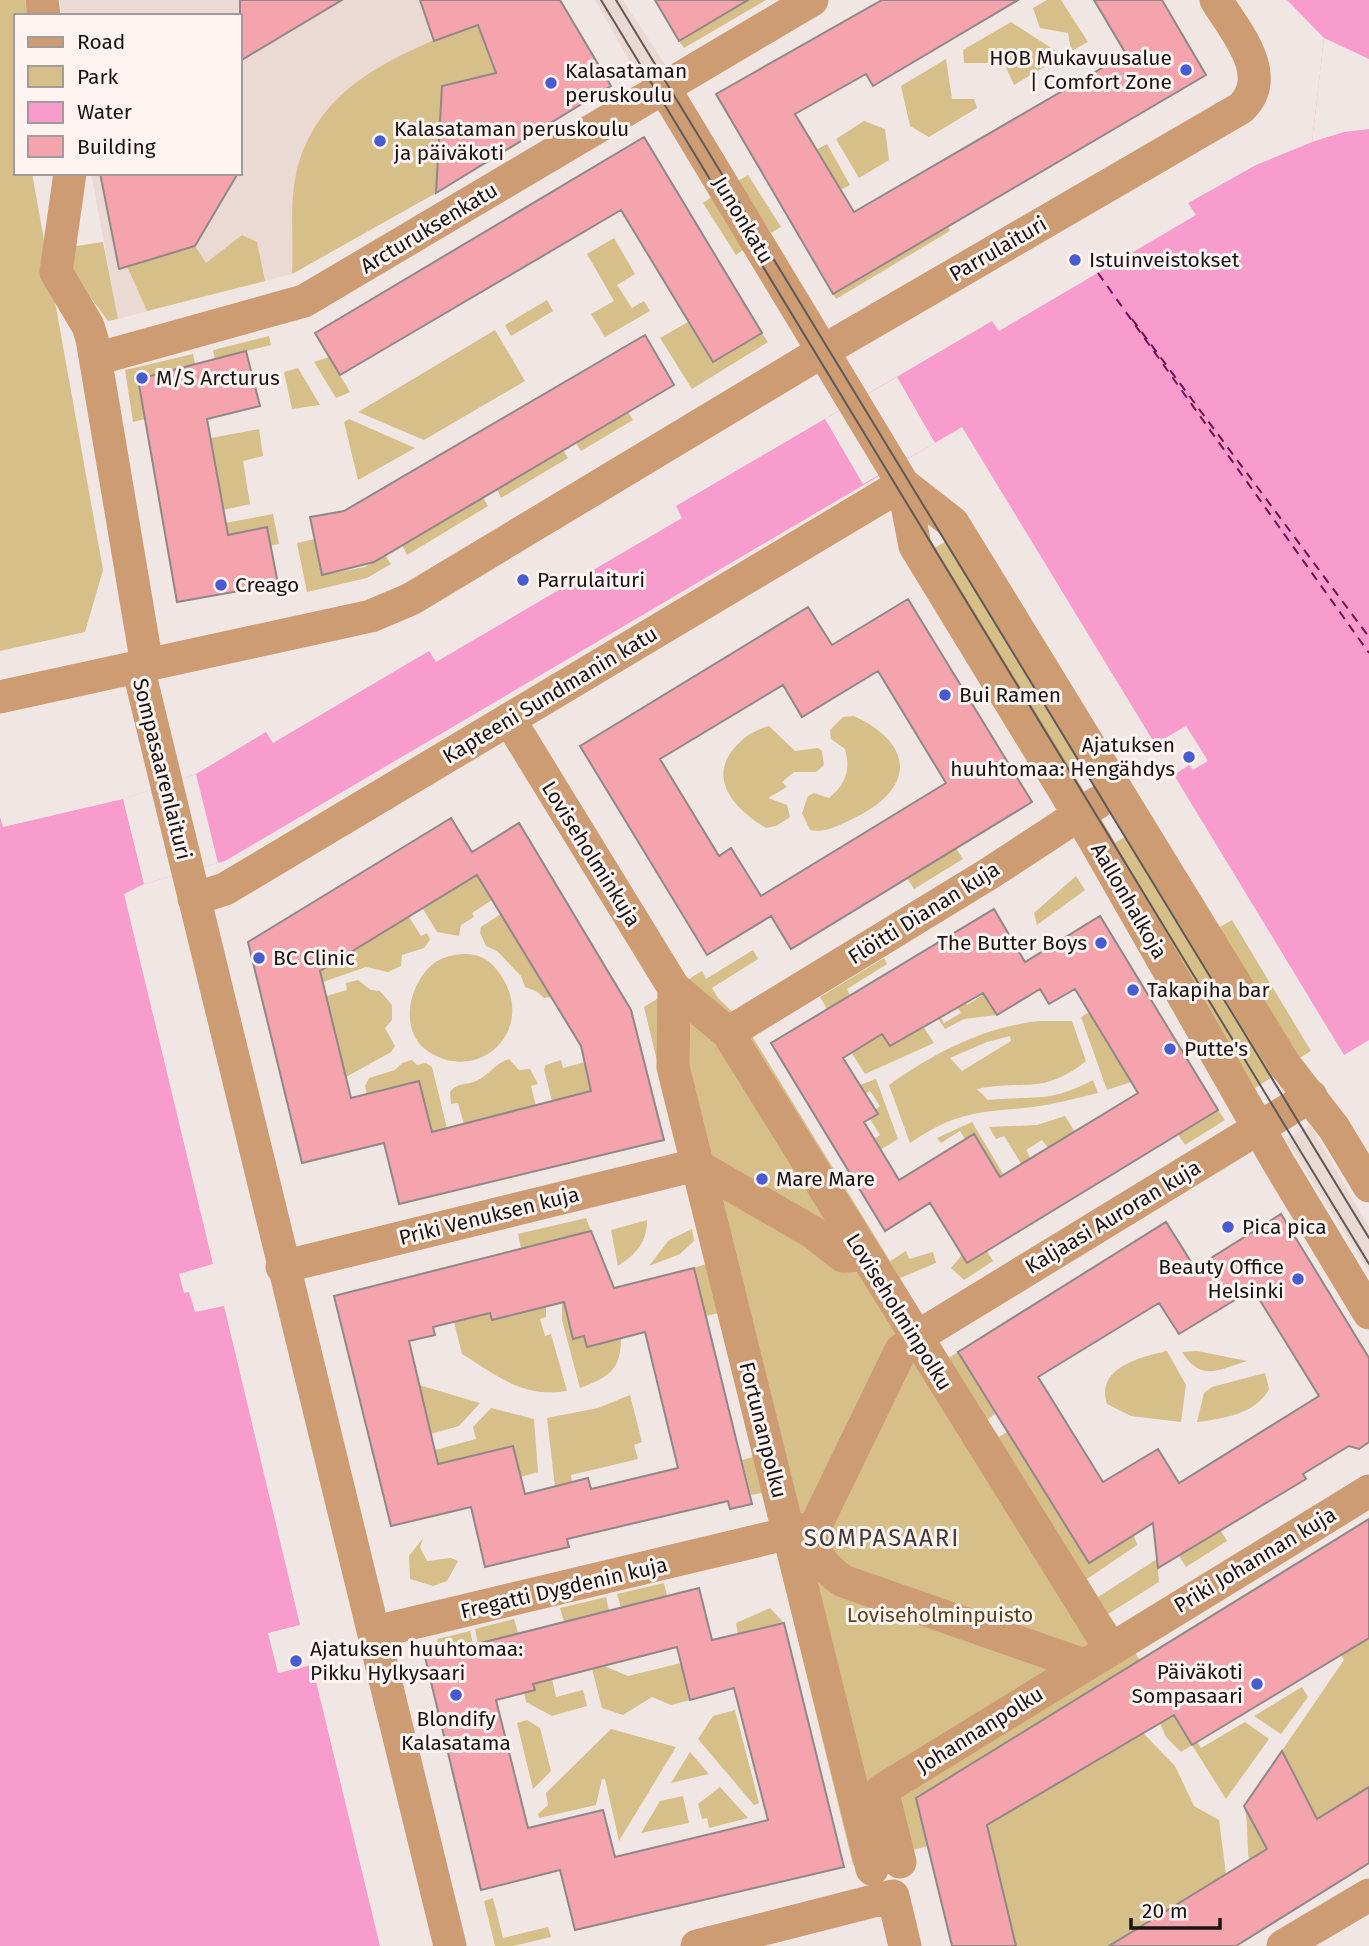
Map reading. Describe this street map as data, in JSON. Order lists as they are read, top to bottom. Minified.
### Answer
{"streets":{"street":["Junonkatu","Arcturuksenkatu","Parrulaituri","Kapteeni Sundmanin katu","Sompasaarenlaituri","Loviseholminkuja","Aallonhalkoja","Flöitti Dianan kuja","Priki Venuksen kuja","Kaljaasi Auroran kuja","Loviseholminpolku","Fortunanpolku","Priki Johannan kuja","Fregatti Dygdenin kuja","Johannanpolku"]},"crossings":[["Junonkatu","Arcturuksenkatu"],["Junonkatu","Parrulaituri"],["Junonkatu","Aallonhalkoja"],["Arcturuksenkatu","Sompasaarenlaituri"],["Parrulaituri","Sompasaarenlaituri"],["Parrulaituri","Aallonhalkoja"],["Kapteeni Sundmanin katu","Sompasaarenlaituri"],["Kapteeni Sundmanin katu","Loviseholminkuja"],["Kapteeni Sundmanin katu","Aallonhalkoja"],["Sompasaarenlaituri","Priki Venuksen kuja"],["Sompasaarenlaituri","Fregatti Dygdenin kuja"],["Loviseholminkuja","Loviseholminpolku"],["Loviseholminkuja","Fortunanpolku"],["Aallonhalkoja","Flöitti Dianan kuja"],["Aallonhalkoja","Kaljaasi Auroran kuja"],["Flöitti Dianan kuja","Loviseholminpolku"],["Priki Venuksen kuja","Fortunanpolku"],["Kaljaasi Auroran kuja","Loviseholminpolku"],["Kaljaasi Auroran kuja","Fortunanpolku"],["Kaljaasi Auroran kuja","Fregatti Dygdenin kuja"],["Loviseholminpolku","Fortunanpolku"],["Loviseholminpolku","Johannanpolku"],["Fortunanpolku","Fregatti Dygdenin kuja"],["Fortunanpolku","Johannanpolku"],["Priki Johannan kuja","Johannanpolku"]],"districts":["SOMPASAARI"],"parks":["Loviseholminpuisto"],"places":["HOB Mukavuusalue | Comfort Zone","Kalasataman peruskoulu","Kalasataman peruskoulu ja päiväkoti","Istuinveistokset","M/S Arcturus","Parrulaituri","Creago","Bui Ramen","Ajatuksen huuhtomaa: Hengähdys","The Butter Boys","BC Clinic","Takapiha bar","Putte's","Mare Mare","Pica pica","Beauty Office Helsinki","Ajatuksen huuhtomaa: Pikku Hylkysaari","Päiväkoti Sompasaari","Blondify Kalasatama"],"legend":["Road","Park","Water","Building"],"scale_bar":"20 m"}
